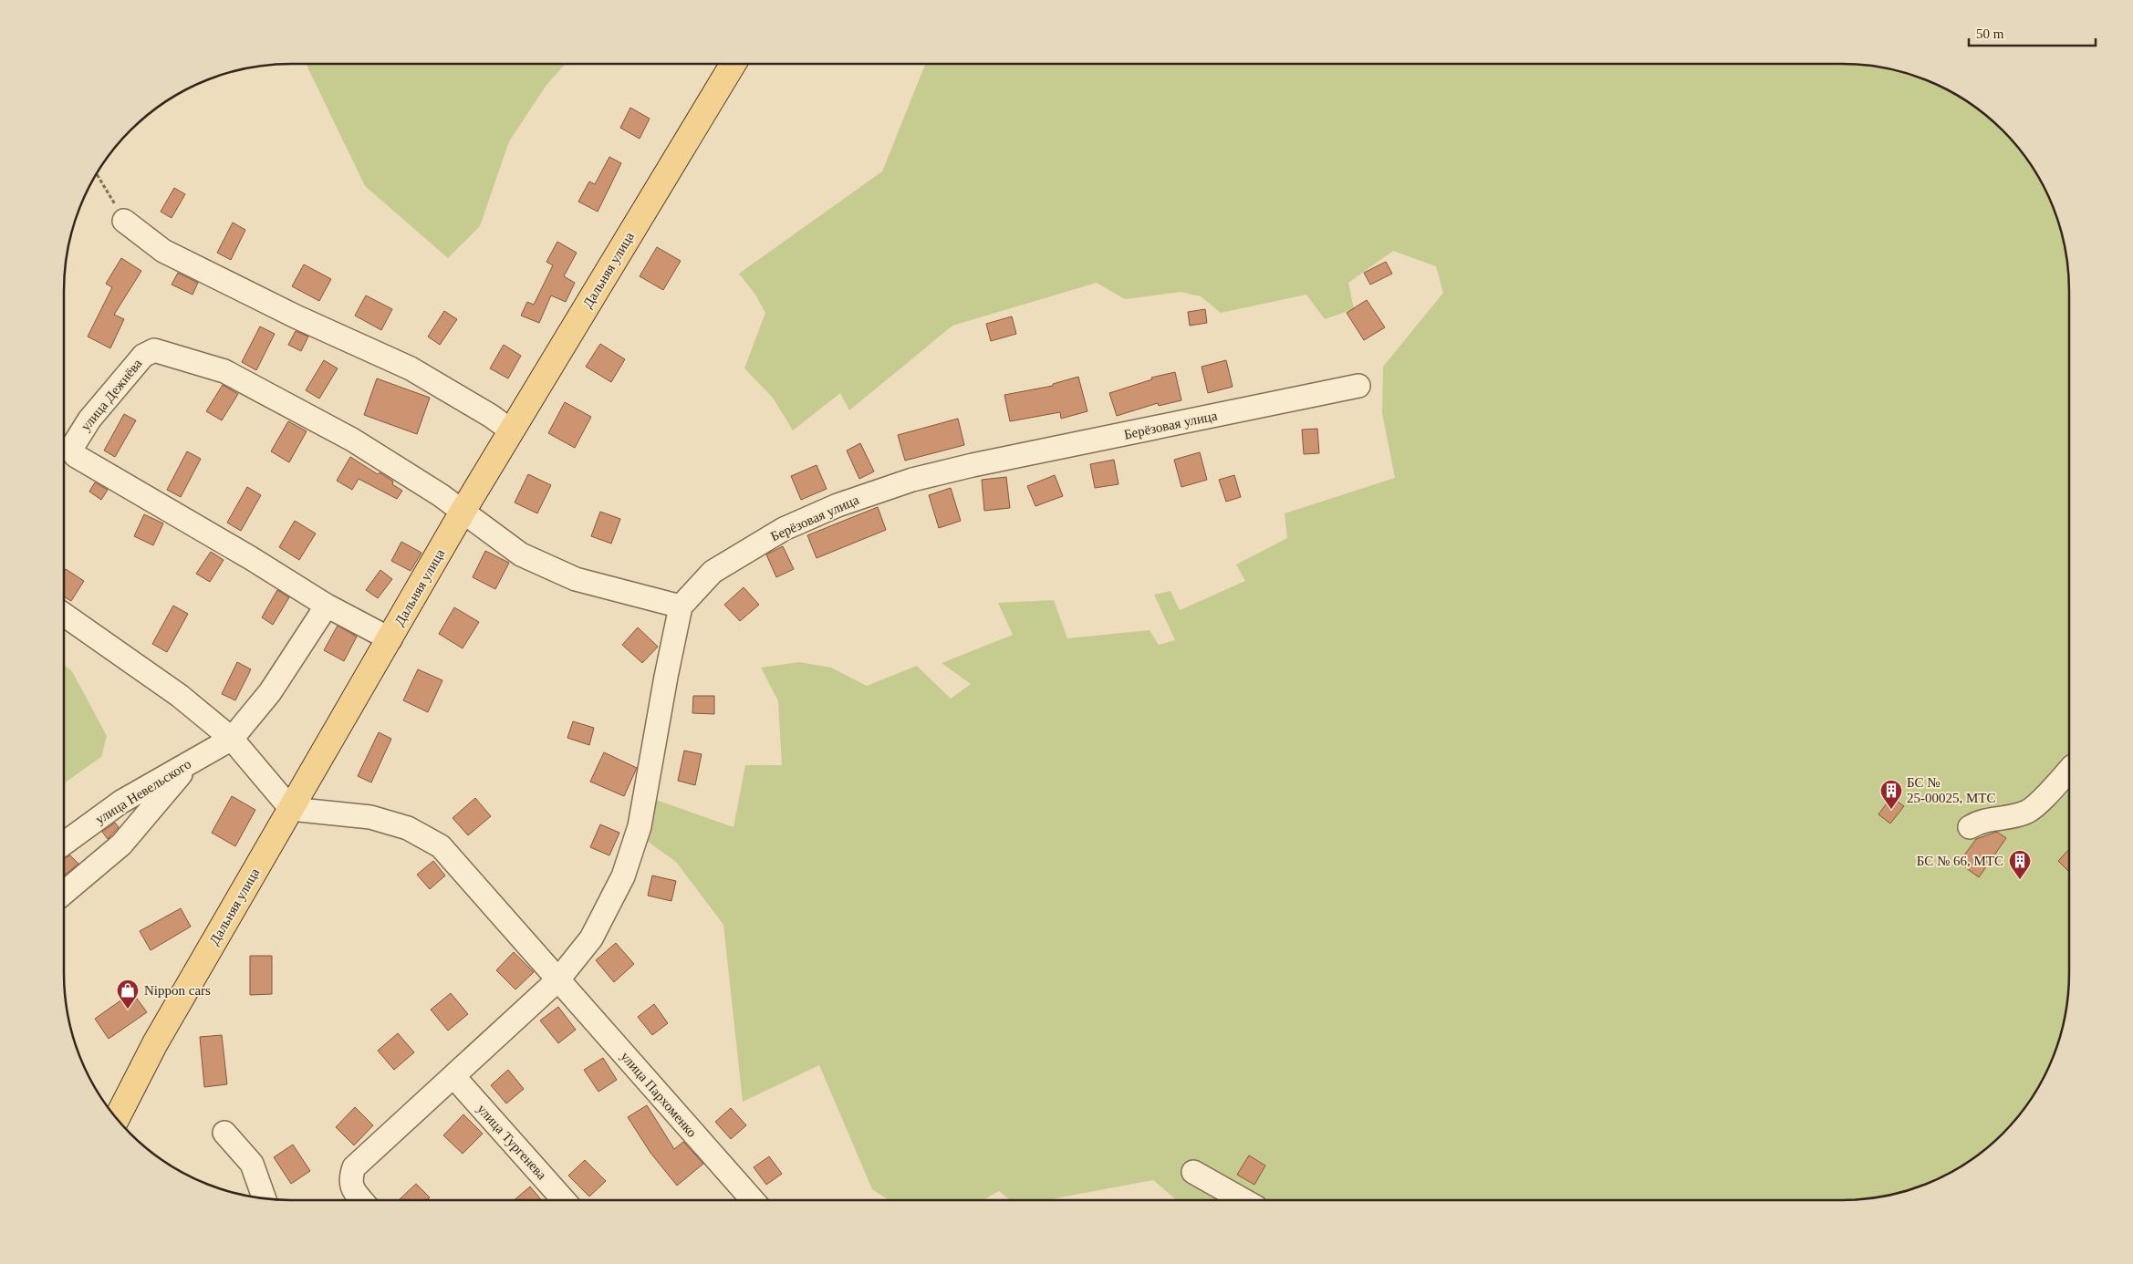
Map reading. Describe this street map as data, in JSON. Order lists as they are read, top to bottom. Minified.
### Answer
{"streets":{"main road":["Дальняя улица"],"street":["улица Дежнёва","Берёзовая улица","улица Невельского","улица Пархоменко","улица Тургенева"]},"crossings":[["Дальняя улица","улица Дежнёва"],["Дальняя улица","улица Пархоменко"],["улица Дежнёва","Берёзовая улица"]],"places":{"building":["БС № 25-00025, МТС","БС № 66, МТС"],"shop":["Nippon cars"]},"scale_bar":"50 m"}
